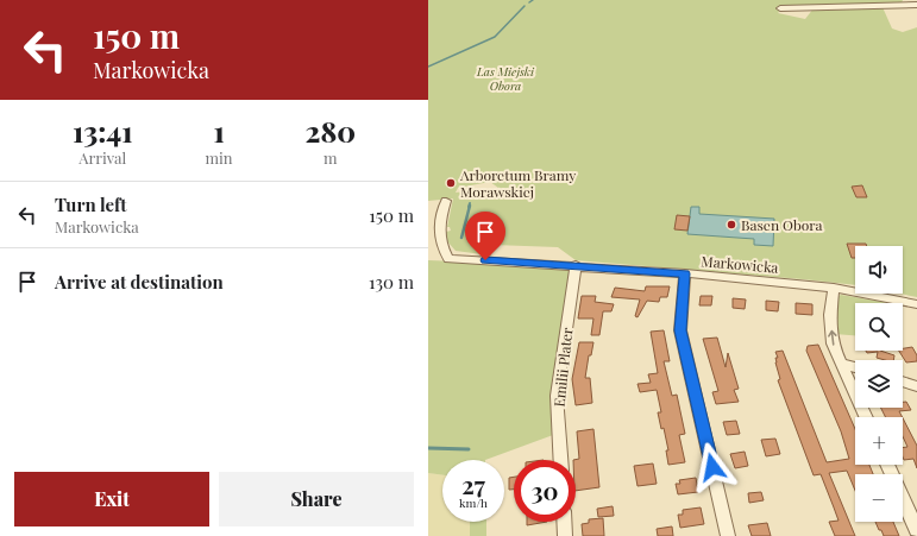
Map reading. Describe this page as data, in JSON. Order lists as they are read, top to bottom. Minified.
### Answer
{"streets":{"street":["Markowicka","Emilii Plater"]},"crossings":[["Markowicka","Emilii Plater"]],"parks":["Las Miejski Obora"],"places":["Arboretum Bramy Morawskiej","Basen Obora"],"page":{"turn":["150 m","Markowicka"],"eta":["13:41","Arrival","1","min","280","m"],"list":[{"name":"Turn left","note":"Markowicka","value":"150 m"},{"name":"Arrive at destination","value":"130 m"}],"map_buttons":["+","−"],"speed":"27 km/h","limit":"30","buttons":["Exit","Share"]}}
